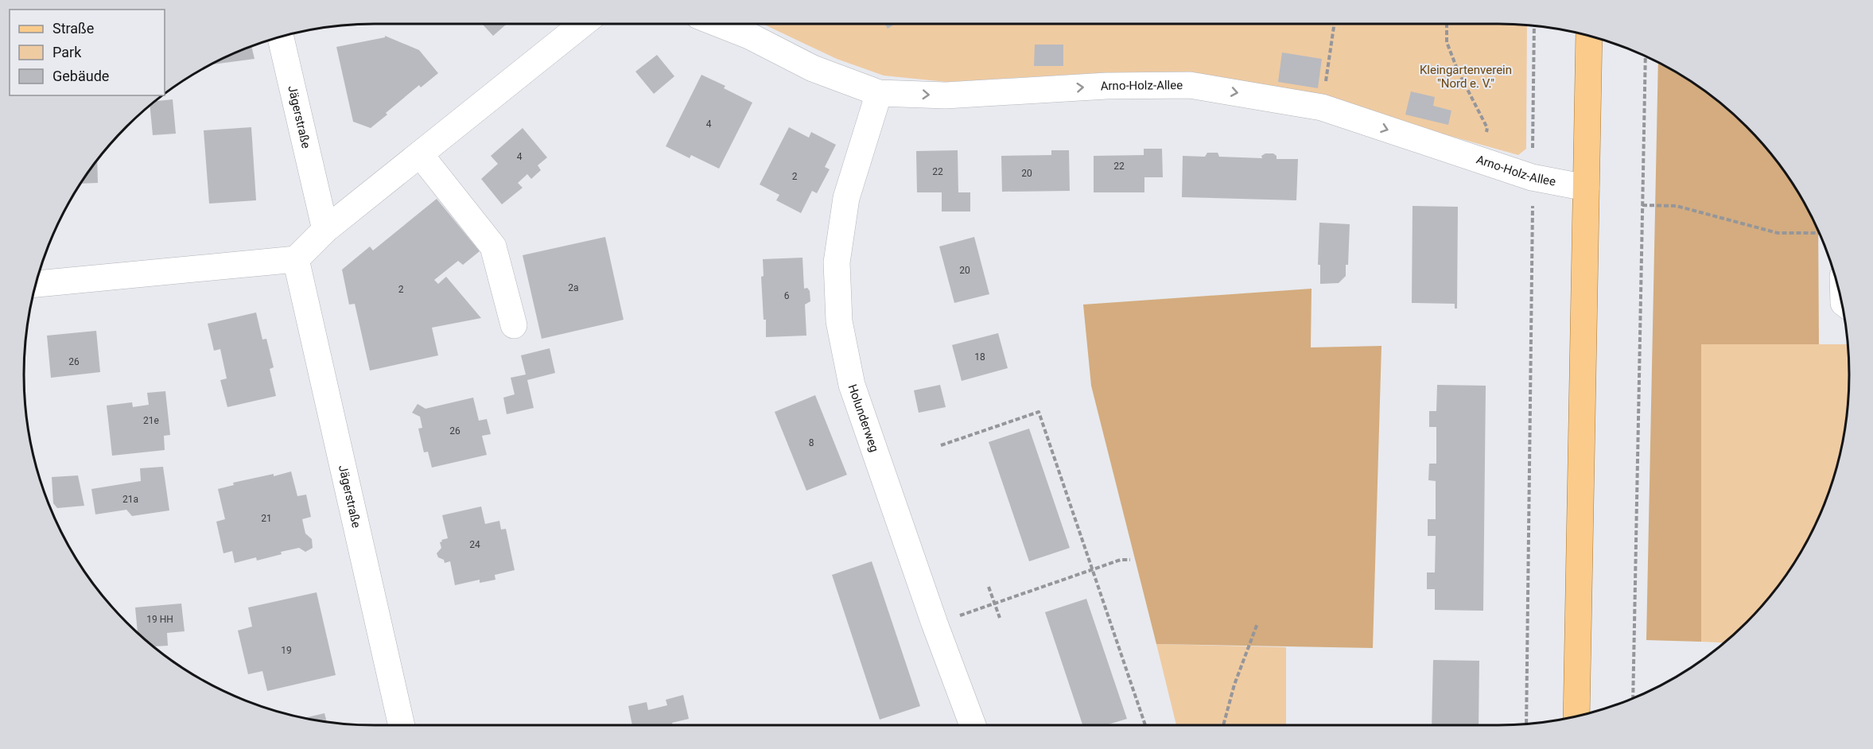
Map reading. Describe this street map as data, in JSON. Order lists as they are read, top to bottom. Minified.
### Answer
{"streets":{"street":["Arno-Holz-Allee","Jägerstraße","Holunderweg"]},"crossings":[["Arno-Holz-Allee","Holunderweg"]],"one_way":["Arno-Holz-Allee"],"parks":["Kleingartenverein \"Nord e. V.\""],"house_numbers":["4","4","22","22","20","2","20","2a","2","6","18","26","21e","26","8","21a","21","24","19 HH","19"],"legend":["Straße","Park","Gebäude"]}
